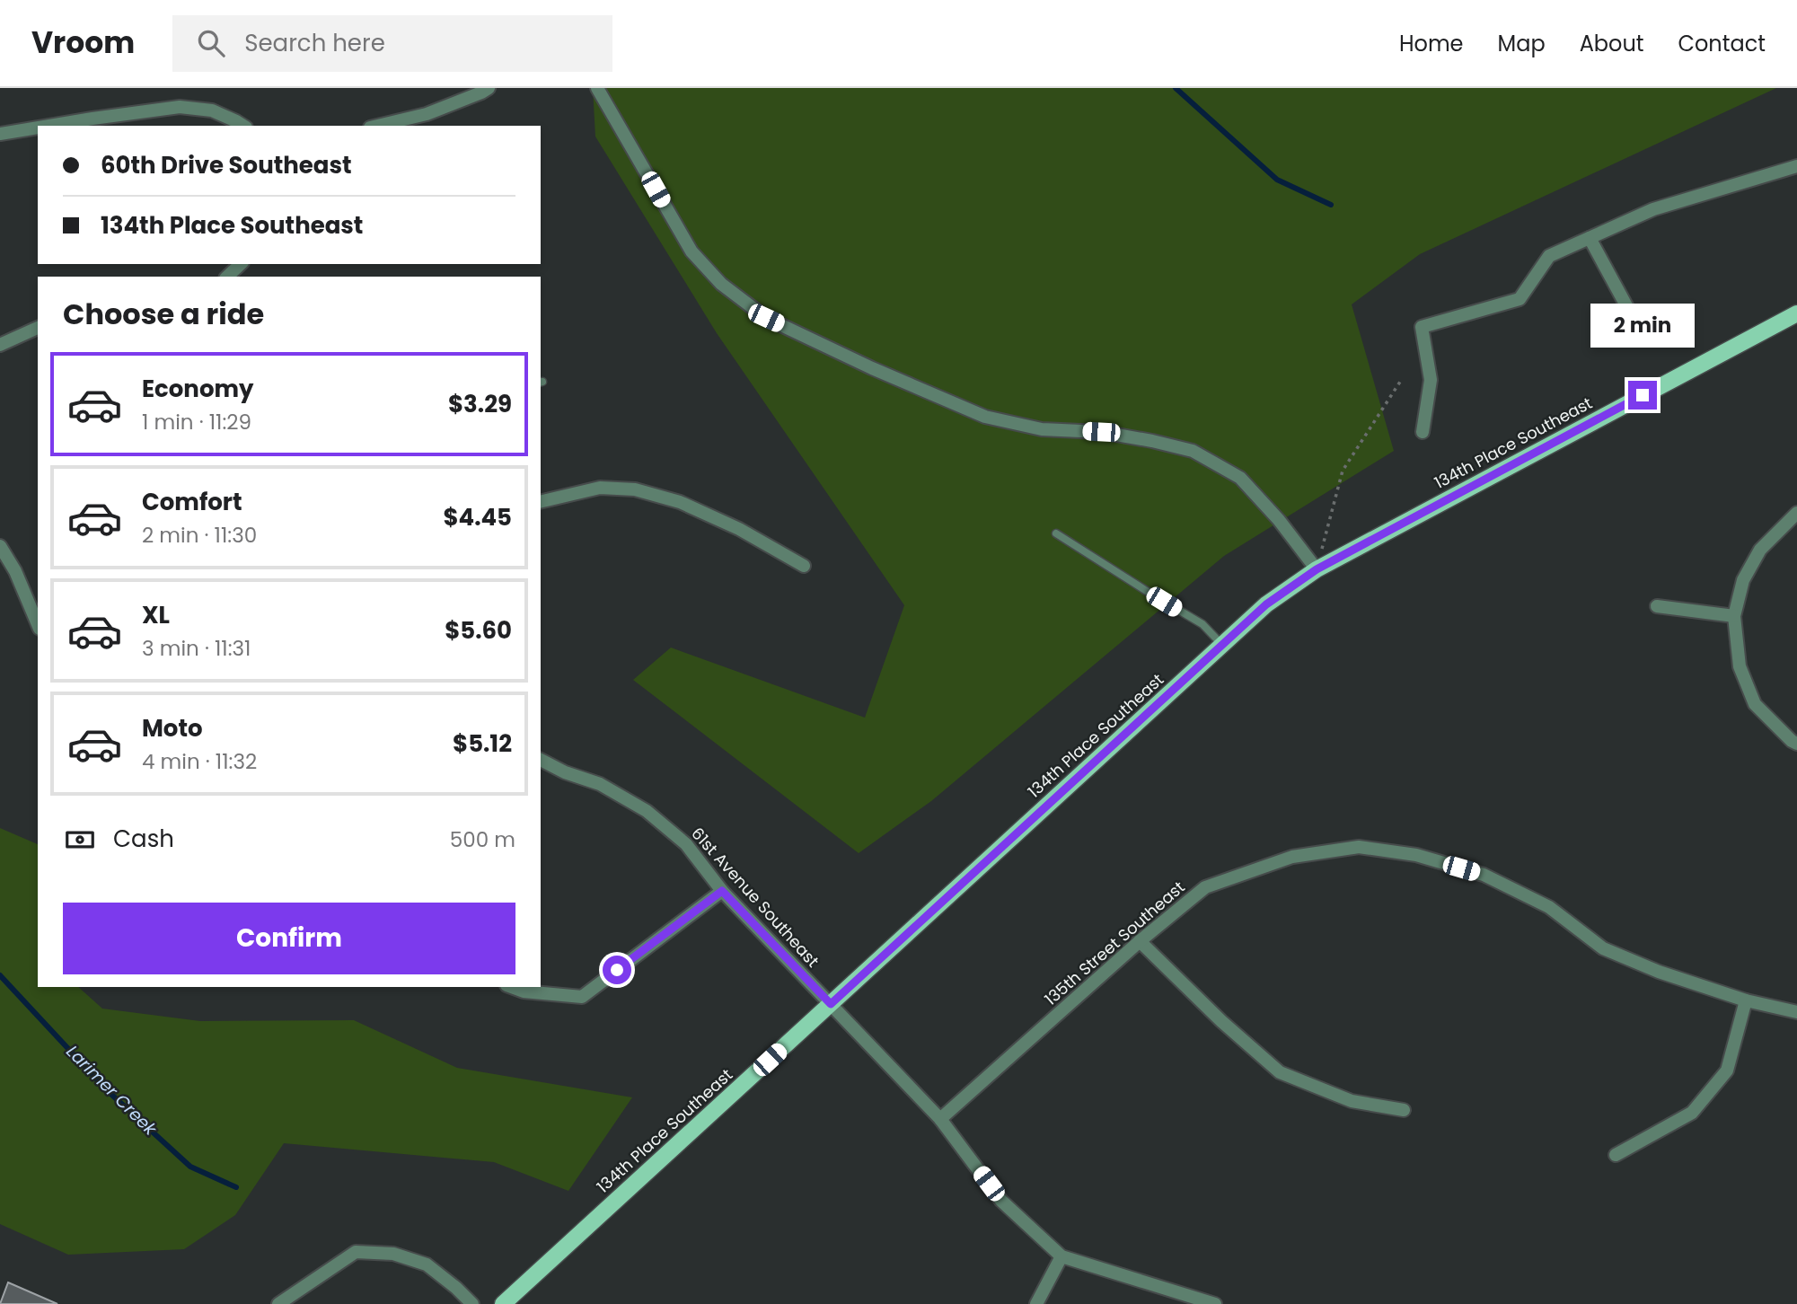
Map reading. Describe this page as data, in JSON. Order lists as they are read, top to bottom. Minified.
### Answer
{"streets":{"main road":["134th Place Southeast"],"street":["61st Avenue Southeast","135th Street Southeast"]},"crossings":[["134th Place Southeast","61st Avenue Southeast"],["61st Avenue Southeast","135th Street Southeast"]],"water":["Larimer Creek"],"page":{"header":"Vroom","search":"Search here","nav":["Home","Map","About","Contact"],"banner":["60th Drive Southeast","134th Place Southeast"],"heading":"Choose a ride","bubble":"2 min","list":[{"name":"Economy","note":"1 min · 11:29","value":"$3.29"},{"name":"Comfort","note":"2 min · 11:30","value":"$4.45"},{"name":"XL","note":"3 min · 11:31","value":"$5.60"},{"name":"Moto","note":"4 min · 11:32","value":"$5.12"}],"pay":["Cash","500 m"],"buttons":"Confirm"}}
